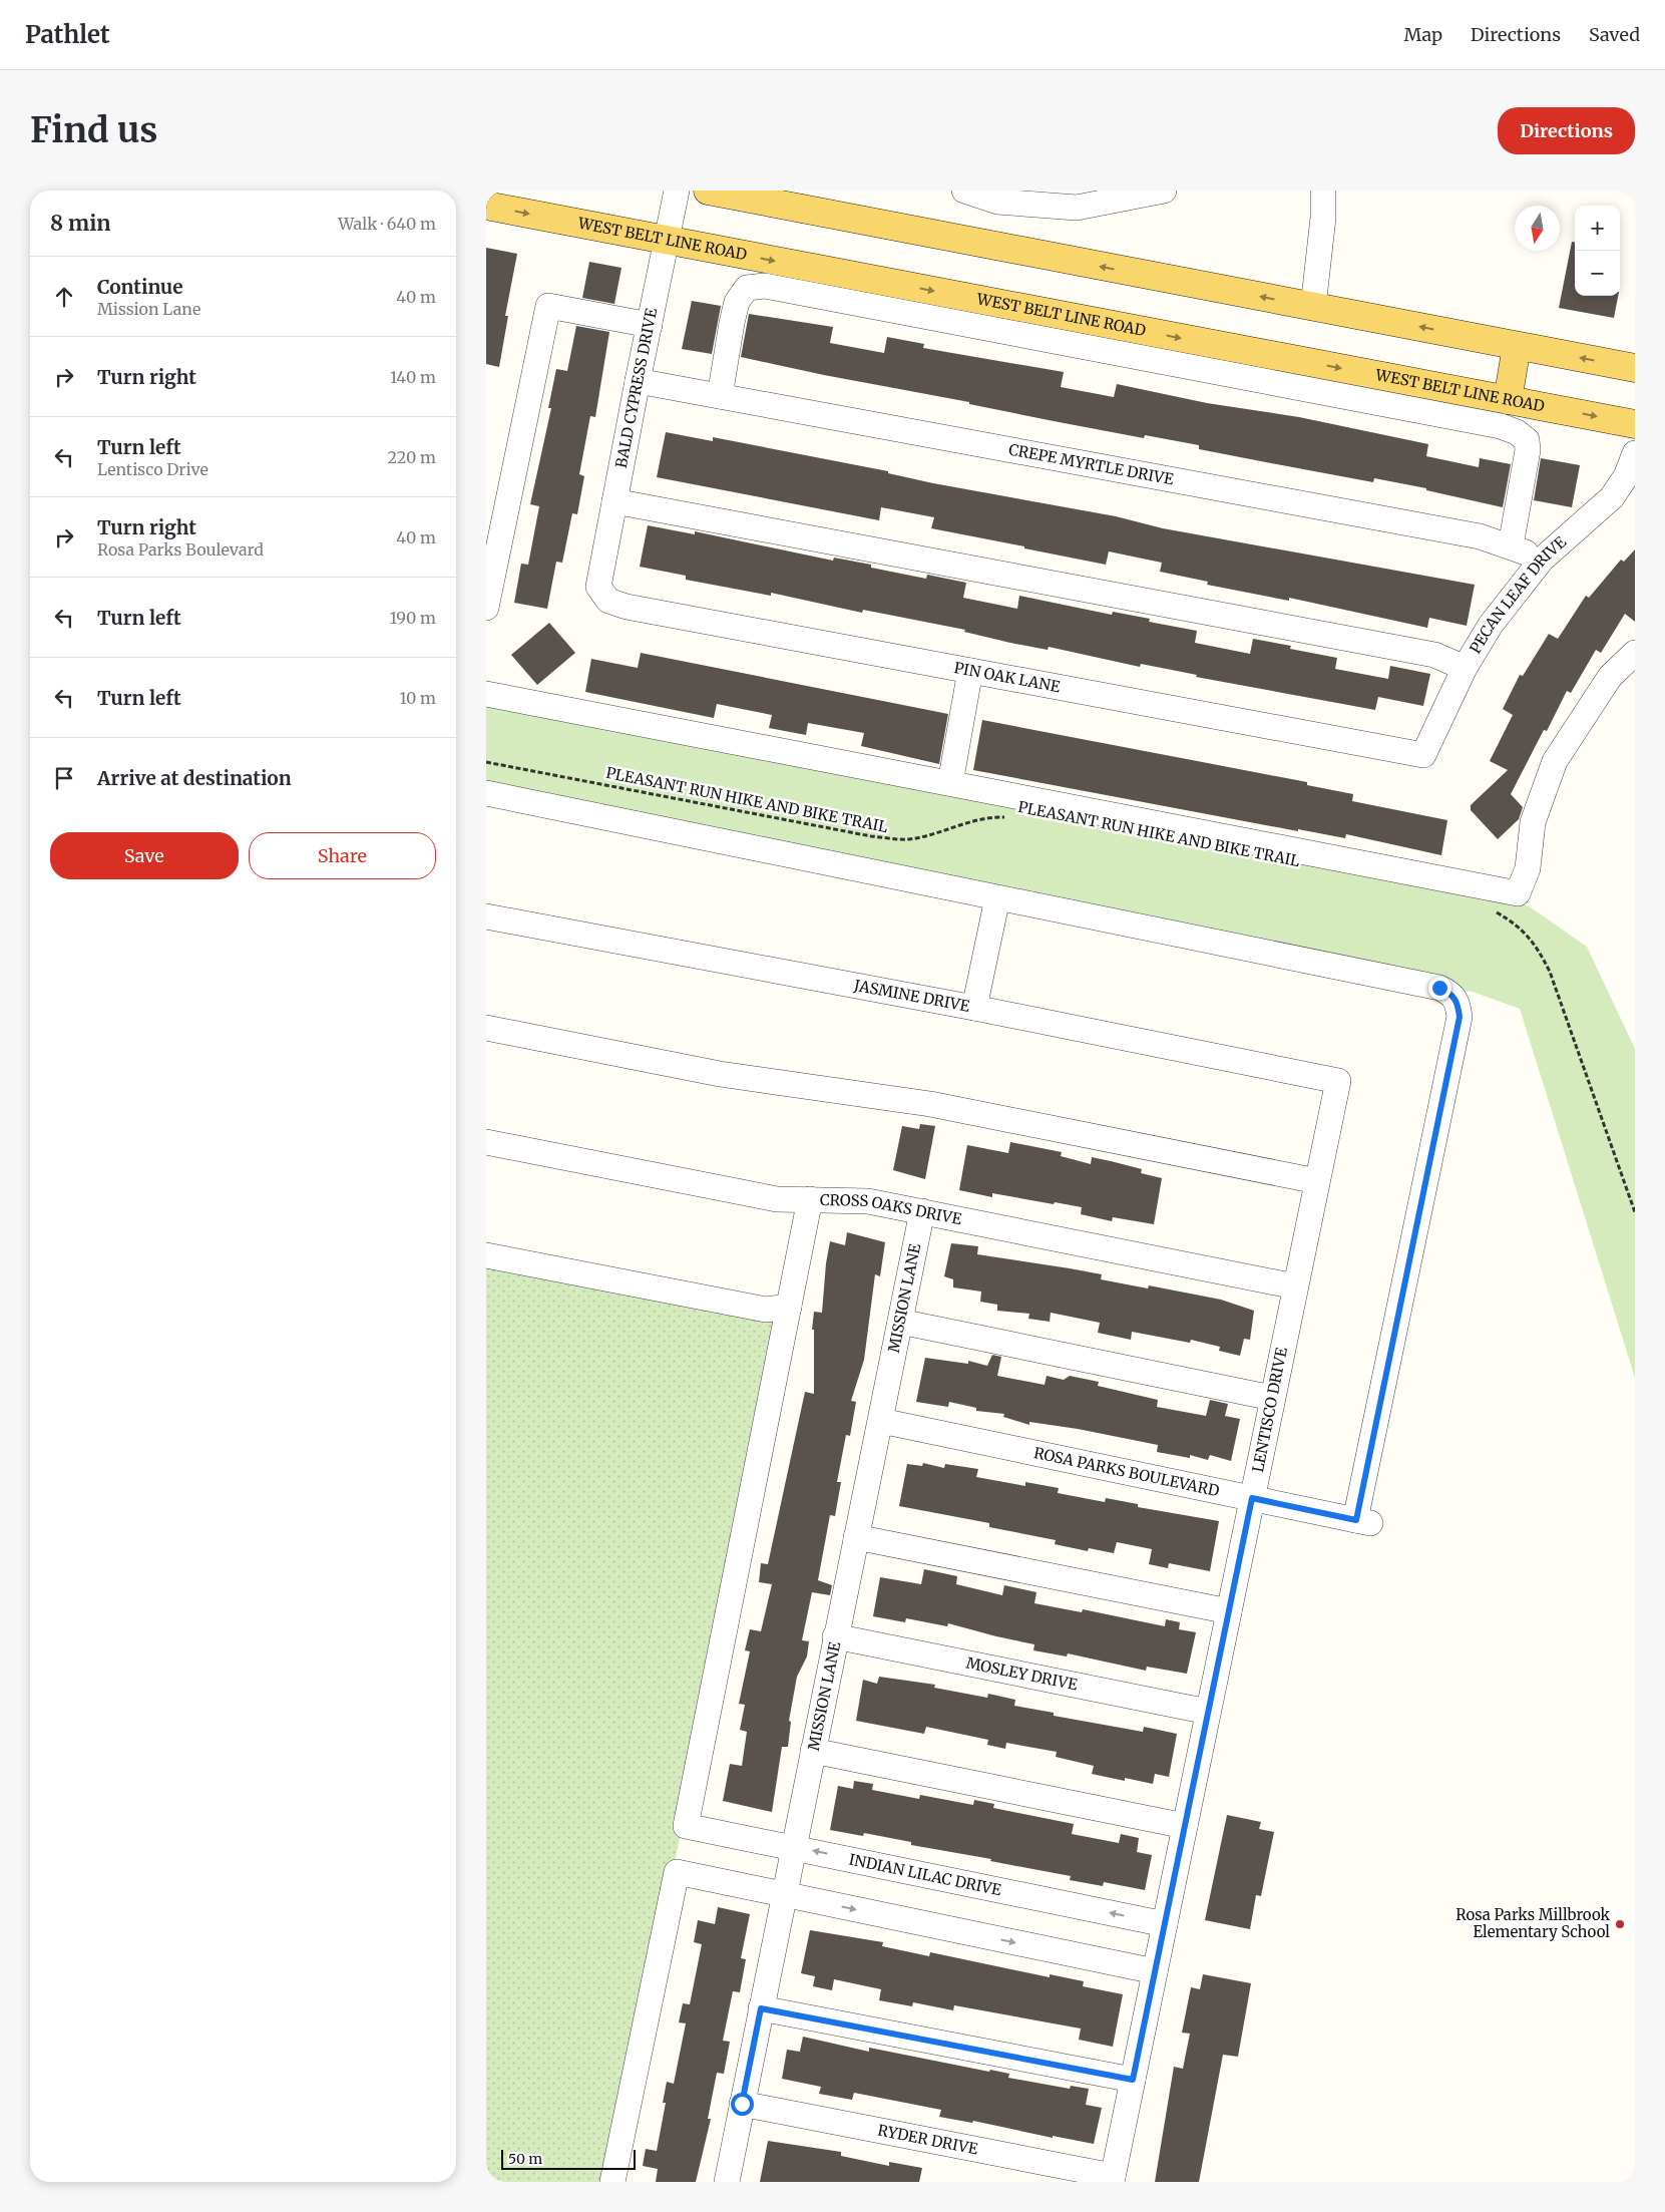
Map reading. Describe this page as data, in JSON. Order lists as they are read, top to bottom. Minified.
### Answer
{"streets":{"main road":["WEST BELT LINE ROAD"],"street":["BALD CYPRESS DRIVE","CREPE MYRTLE DRIVE","PECAN LEAF DRIVE","PIN OAK LANE","JASMINE DRIVE","CROSS OAKS DRIVE","MISSION LANE","LENTISCO DRIVE","ROSA PARKS BOULEVARD","MOSLEY DRIVE","INDIAN LILAC DRIVE","RYDER DRIVE"],"path":["PLEASANT RUN HIKE AND BIKE TRAIL"]},"crossings":[["WEST BELT LINE ROAD","BALD CYPRESS DRIVE"],["BALD CYPRESS DRIVE","CREPE MYRTLE DRIVE"],["BALD CYPRESS DRIVE","PIN OAK LANE"],["CREPE MYRTLE DRIVE","PECAN LEAF DRIVE"],["PECAN LEAF DRIVE","PIN OAK LANE"],["JASMINE DRIVE","LENTISCO DRIVE"],["CROSS OAKS DRIVE","MISSION LANE"],["CROSS OAKS DRIVE","LENTISCO DRIVE"],["MISSION LANE","ROSA PARKS BOULEVARD"],["MISSION LANE","MOSLEY DRIVE"],["MISSION LANE","INDIAN LILAC DRIVE"],["MISSION LANE","RYDER DRIVE"],["LENTISCO DRIVE","ROSA PARKS BOULEVARD"],["LENTISCO DRIVE","MOSLEY DRIVE"],["LENTISCO DRIVE","INDIAN LILAC DRIVE"],["LENTISCO DRIVE","RYDER DRIVE"]],"places":["Rosa Parks Millbrook Elementary School"],"scale_bar":"50 m","north":"bottom","page":{"header":"Pathlet","nav":["Map","Directions","Saved"],"buttons":["Directions",["Save","Share"]],"title":"Find us","heading":["8 min","Walk · 640 m"],"map_buttons":["+","−"],"list":[["Continue","Mission Lane","40 m"],["Turn right","140 m"],["Turn left","Lentisco Drive","220 m"],["Turn right","Rosa Parks Boulevard","40 m"],["Turn left","190 m"],["Turn left","10 m"],"Arrive at destination"],"scale":"50 m"}}
